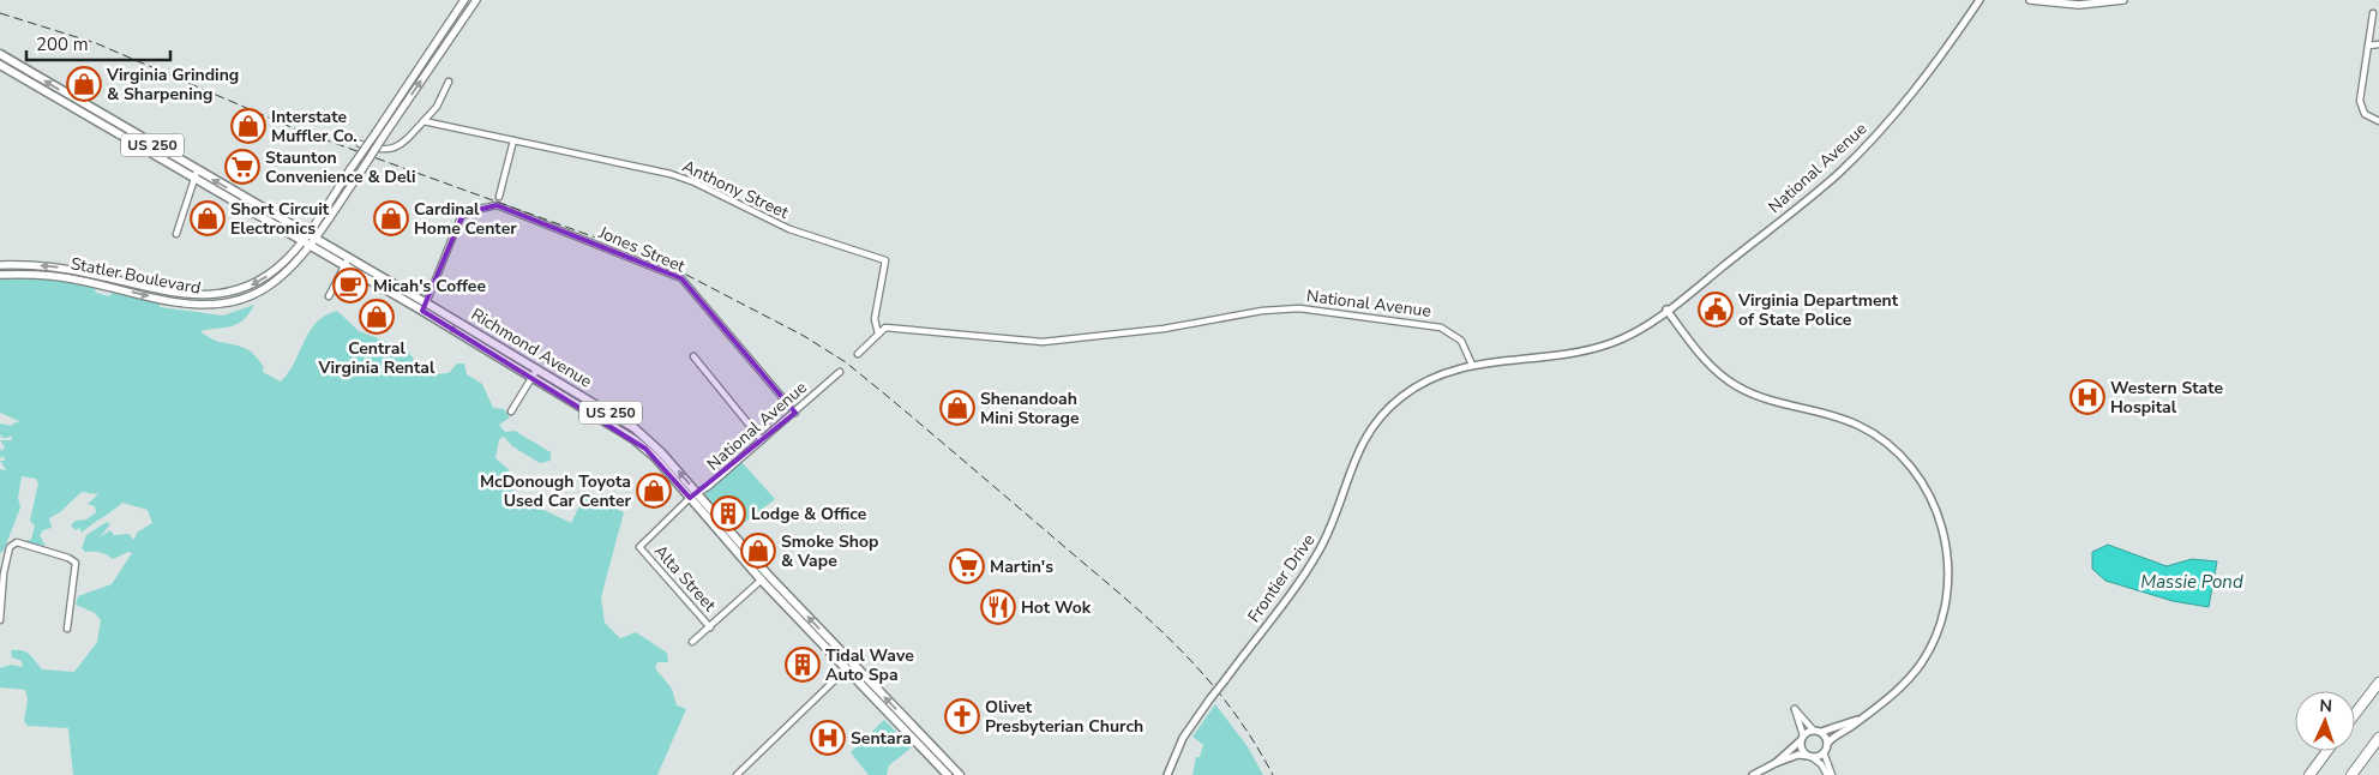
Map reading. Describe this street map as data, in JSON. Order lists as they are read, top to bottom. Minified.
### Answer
{"streets":{"main road":["US 250","Statler Boulevard","Richmond Avenue"],"street":["National Avenue","Anthony Street","Jones Street","Alta Street","Frontier Drive"]},"crossings":[["National Avenue","Anthony Street"],["National Avenue","Jones Street"],["National Avenue","Richmond Avenue"],["National Avenue","Alta Street"],["National Avenue","Frontier Drive"],["Jones Street","Richmond Avenue"],["Statler Boulevard","Richmond Avenue"],["Richmond Avenue","Alta Street"]],"water":["Massie Pond"],"places":{"shop":["Virginia Grinding & Sharpening","Interstate Muffler Co.","Short Circuit Electronics","Cardinal Home Center","Central Virginia Rental","Shenandoah Mini Storage","McDonough Toyota Used Car Center","Smoke Shop & Vape"],"supermarket":["Staunton Convenience & Deli","Martin's"],"cafe":["Micah's Coffee"],"public building":["Virginia Department of State Police"],"hospital":["Western State Hospital","Sentara"],"building":["Lodge & Office","Tidal Wave Auto Spa"],"restaurant":["Hot Wok"],"church":["Olivet Presbyterian Church"]},"scale_bar":"200 m","north":"top"}
